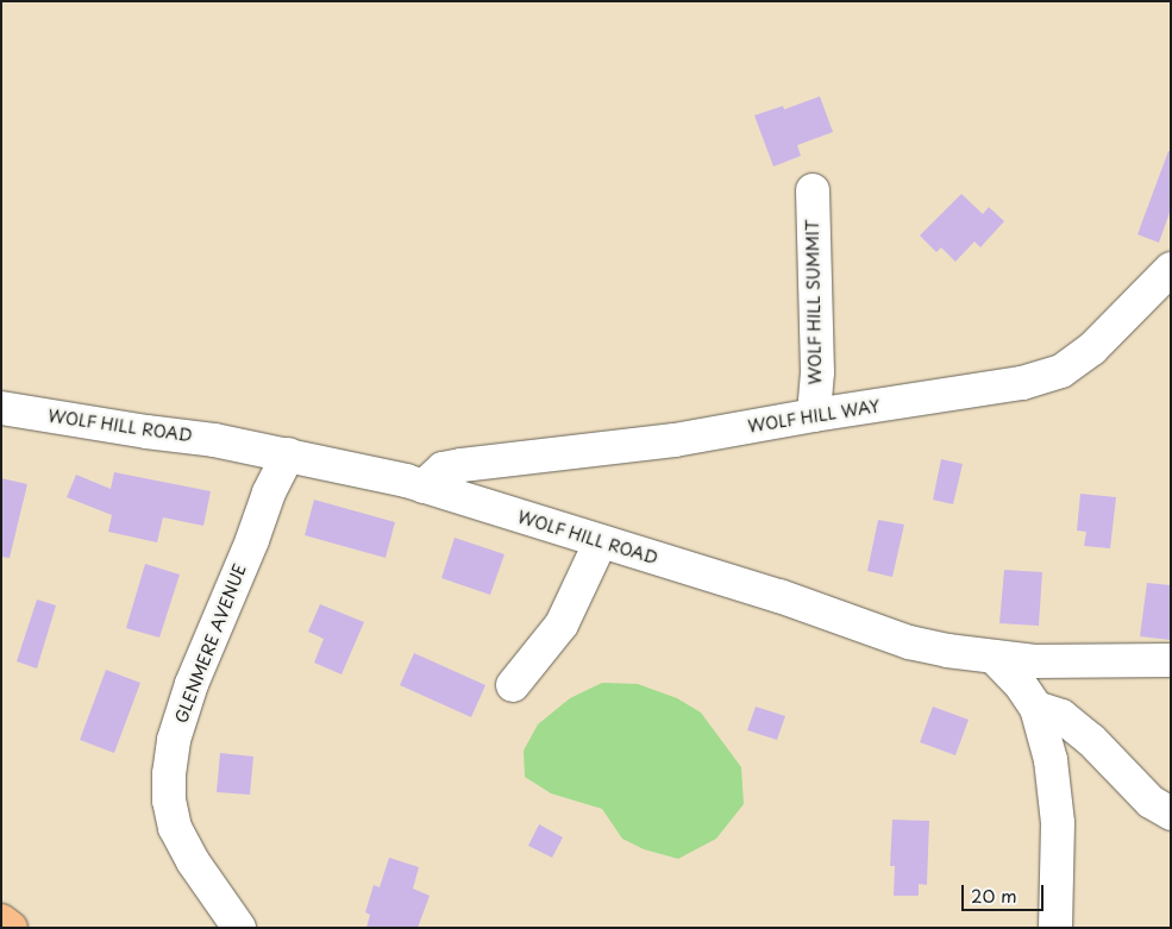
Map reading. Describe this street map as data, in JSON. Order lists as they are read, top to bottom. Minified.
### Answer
{"streets":{"street":["WOLF HILL SUMMIT","WOLF HILL WAY","WOLF HILL ROAD","GLENMERE AVENUE"]},"crossings":[["WOLF HILL SUMMIT","WOLF HILL WAY"],["WOLF HILL WAY","WOLF HILL ROAD"],["WOLF HILL ROAD","GLENMERE AVENUE"]],"scale_bar":"20 m"}
